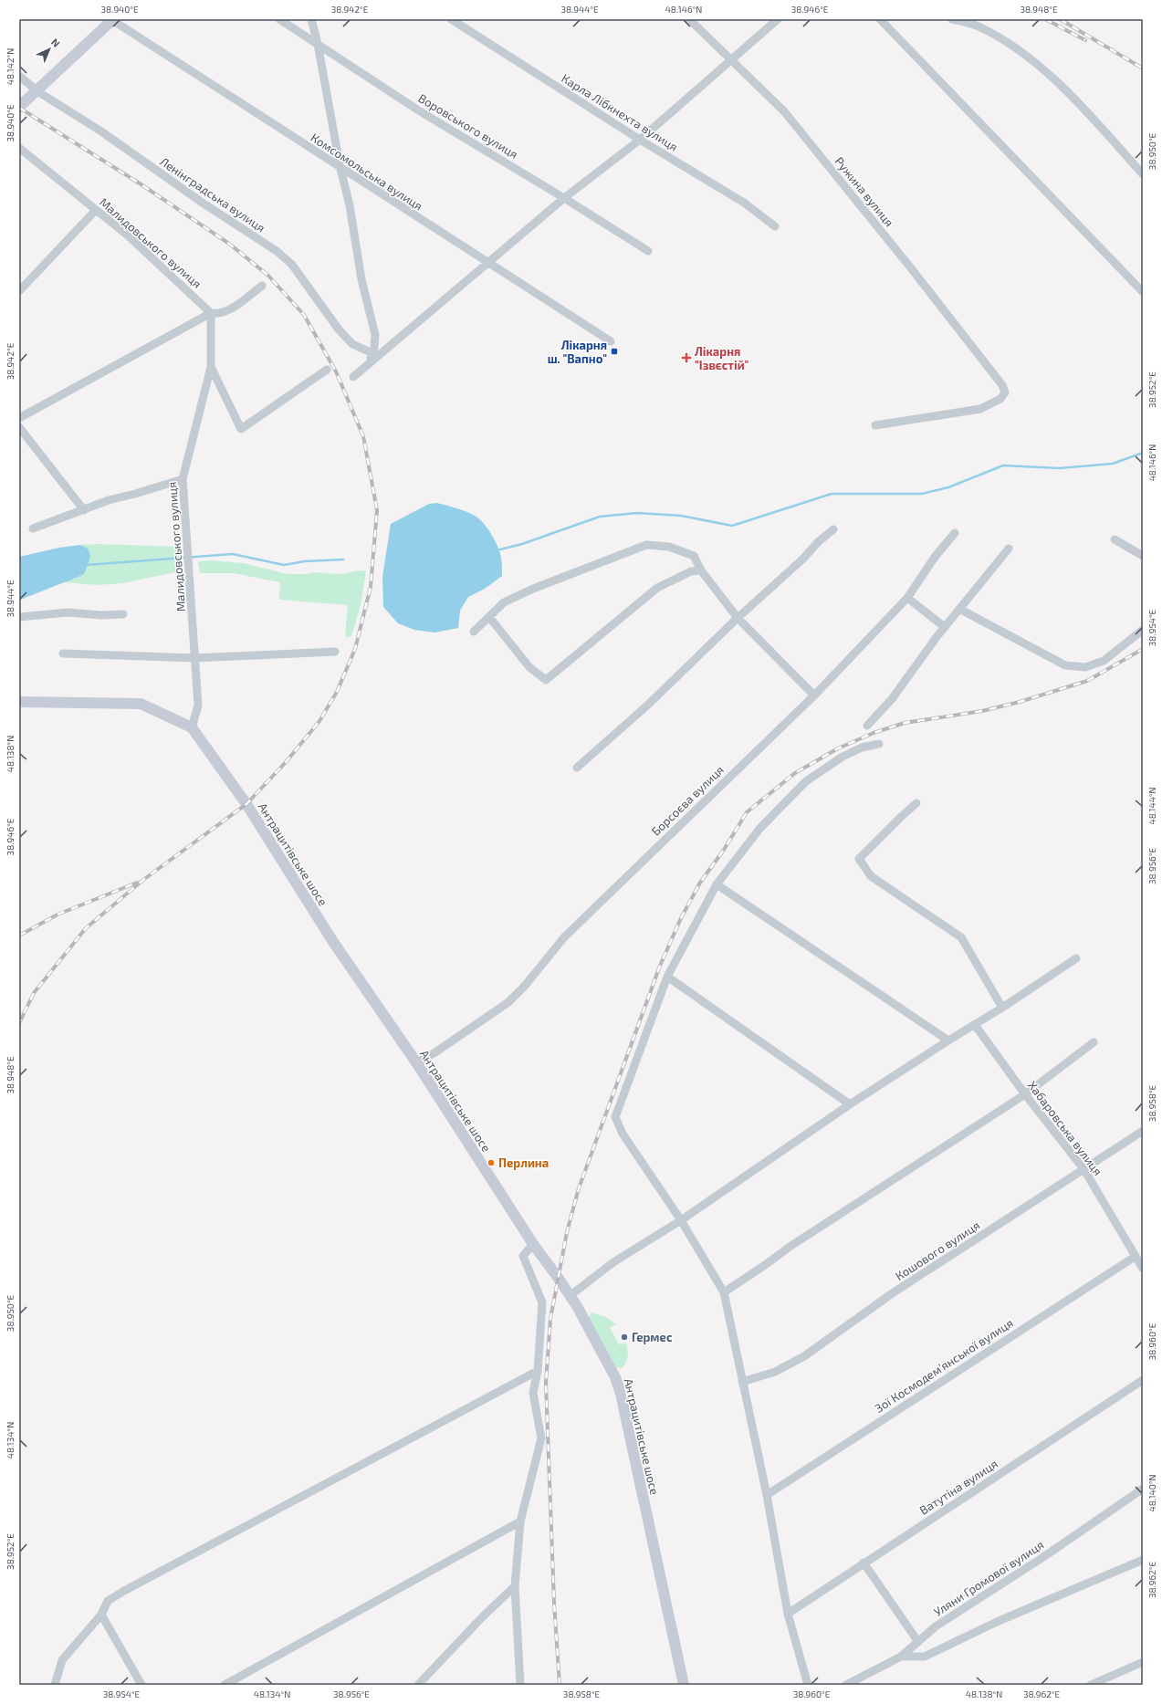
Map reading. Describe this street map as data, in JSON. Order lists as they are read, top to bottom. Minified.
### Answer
{"streets":{"main road":["Антрацитівське шосе"],"street":["Карла Лібкнехта вулиця","Воровського вулиця","Комсомольська вулиця","Ружина вулиця","Ленінградська вулиця","Малидовського вулиця","Борсоєва вулиця","Хабаровська вулиця","Кошового вулиця","Зої Космодем’янської вулиця","Ватутіна вулиця","Уляни Громової вулиця"]},"crossings":[["Малидовського вулиця","Антрацитівське шосе"],["Борсоєва вулиця","Антрацитівське шосе"],["Хабаровська вулиця","Кошового вулиця"],["Хабаровська вулиця","Зої Космодем’янської вулиця"]],"places":{"transit":["Лікарня ш. \"Вапно\""],"health":["Лікарня \"Ізвєстій\""],"other":["Перлина","Гермес"]},"north":"top right","coordinates":["38.940°E","38.942°E","38.944°E","48.146°N","38.946°E","38.948°E","48.142°N","38.950°E","38.952°E","38.954°E","48.138°N","48.144°N","38.956°E","38.958°E","38.960°E","48.134°N","48.140°N","38.962°E"]}
